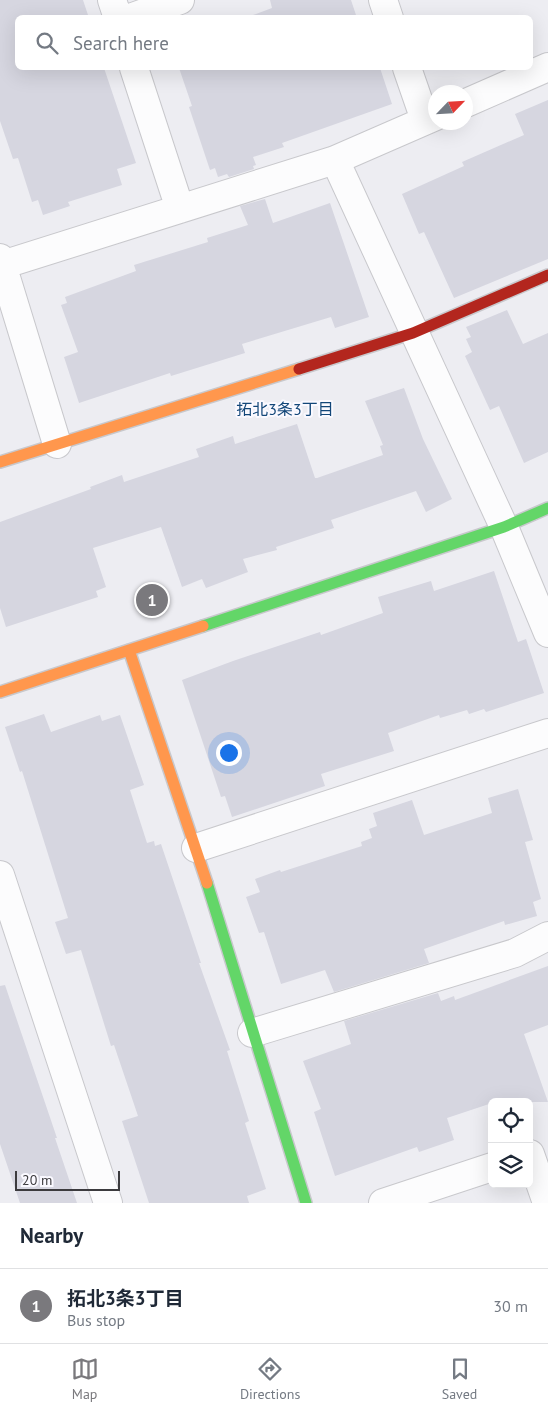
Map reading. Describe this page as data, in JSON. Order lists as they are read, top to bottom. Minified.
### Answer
{"districts":["拓北3条3丁目"],"scale_bar":"20 m","north":"top right","page":{"search":"Search here","pins":"1","scale":"20 m","heading":"Nearby","list":[{"mark":"1","name":"拓北3条3丁目","note":"Bus stop","value":"30 m"}],"nav":["Map","Directions","Saved"]}}
